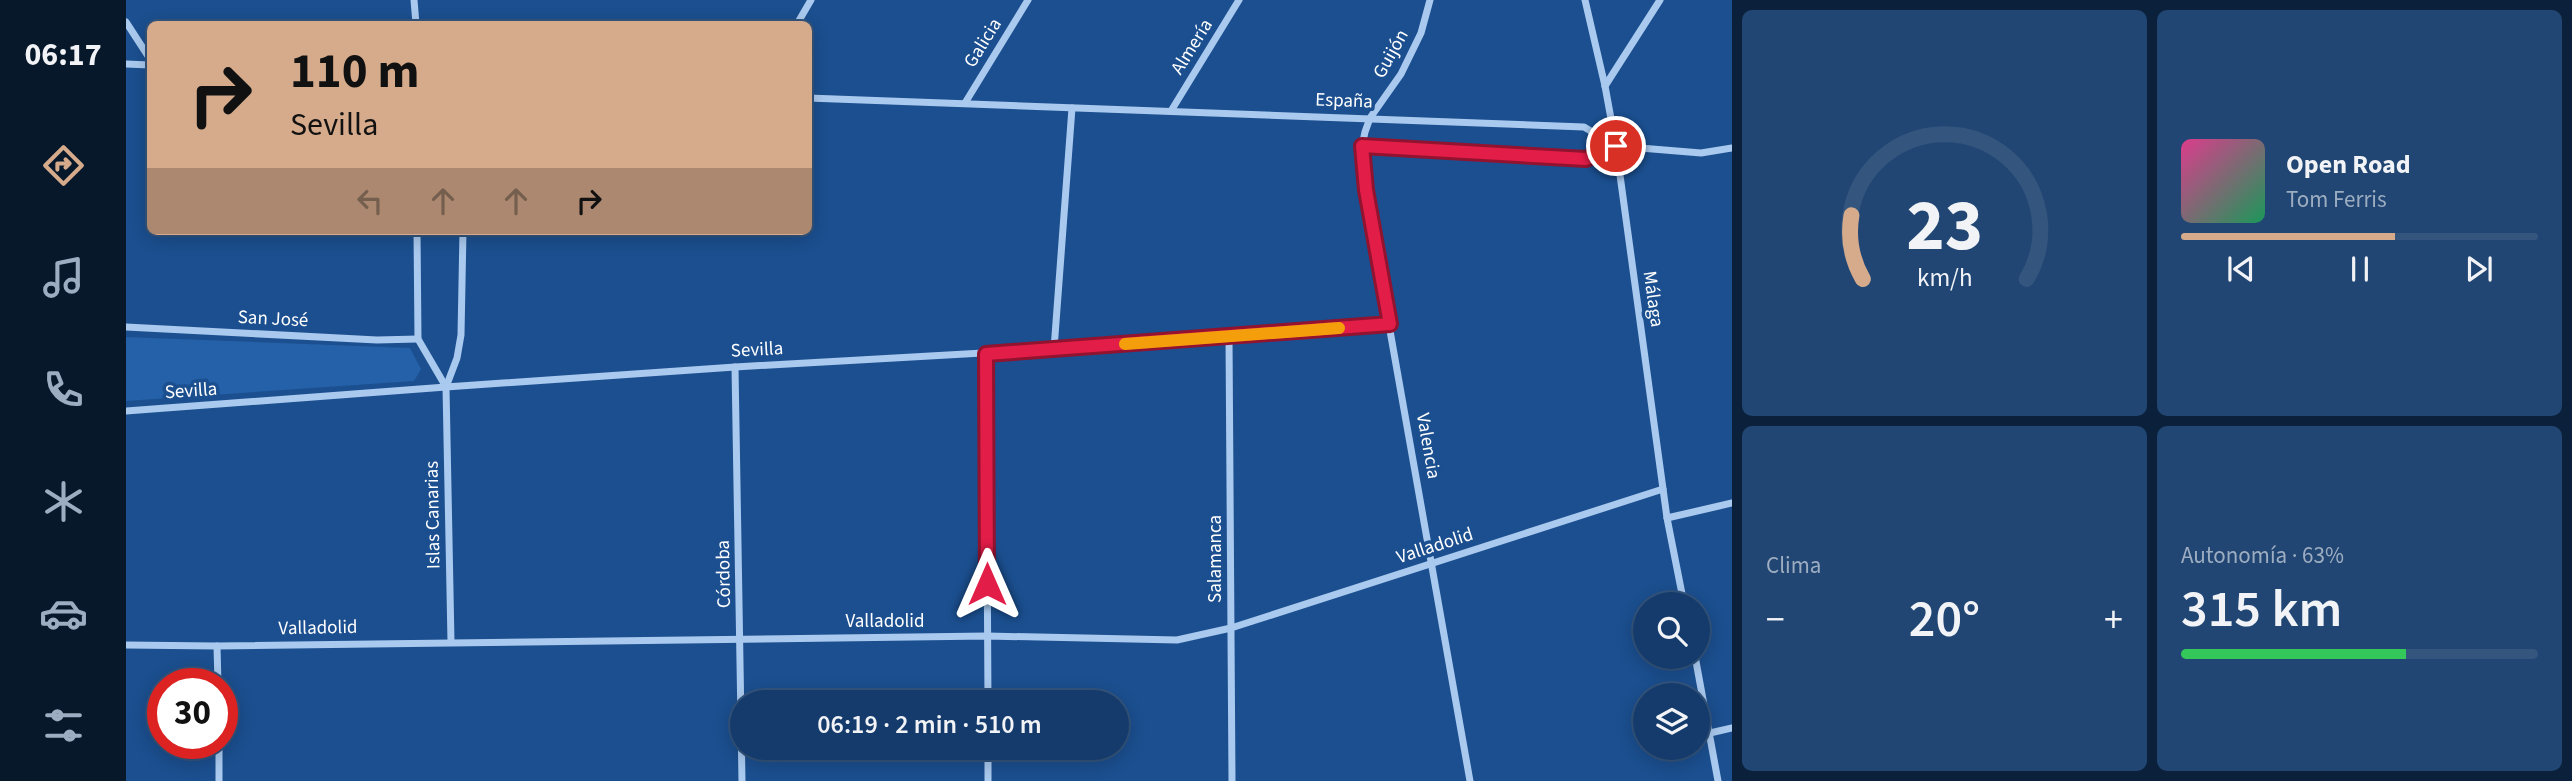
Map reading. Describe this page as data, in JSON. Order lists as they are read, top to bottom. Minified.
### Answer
{"streets":{"street":["Galicia","Almería","Guijón","España","Málaga","San José","Sevilla","Valencia","Islas Canarias","Valladolid","Salamanca","Córdoba"]},"crossings":[["Galicia","España"],["Almería","España"],["Guijón","España"],["Guijón","Valencia"],["España","Málaga"],["España","Valencia"],["Málaga","Valladolid"],["San José","Islas Canarias"],["Sevilla","Valencia"],["Sevilla","Islas Canarias"],["Sevilla","Salamanca"],["Sevilla","Córdoba"],["Valencia","Valladolid"],["Islas Canarias","Valladolid"],["Valladolid","Salamanca"],["Valladolid","Córdoba"]],"page":{"tabs":"06:17","turn":["110 m","Sevilla"],"song":["Open Road","Tom Ferris"],"tile":["Clima",["Autonomía · 63%","315 km"]],"heat":["−","20°","+"],"limit":"30","trip":"06:19 · 2 min · 510 m","gauge":["23","km/h"]}}
